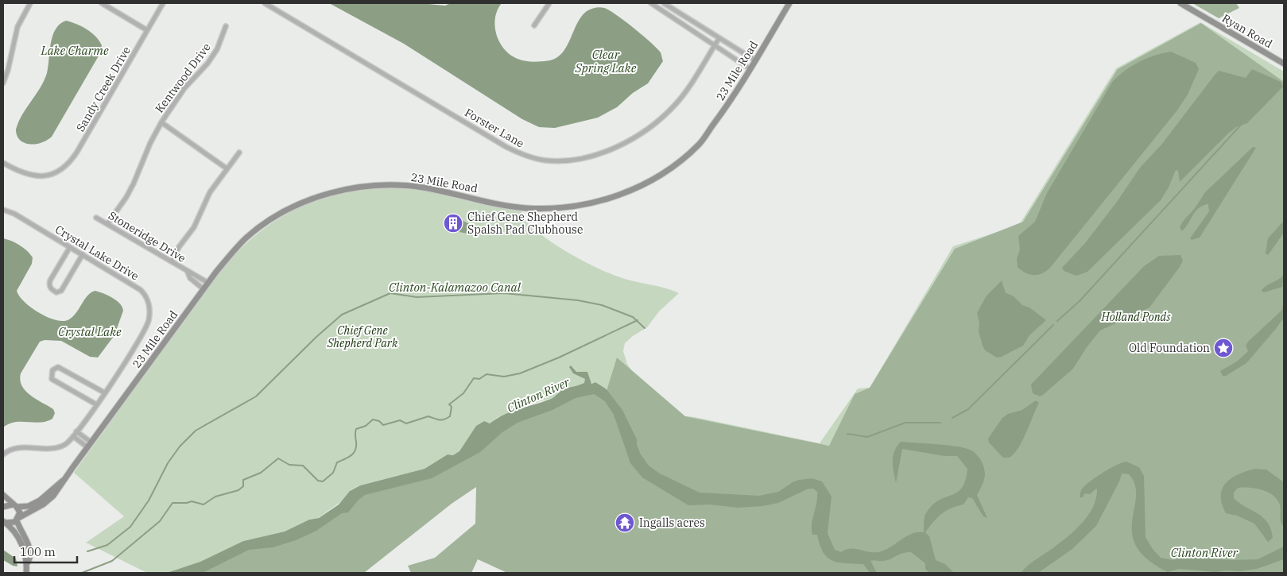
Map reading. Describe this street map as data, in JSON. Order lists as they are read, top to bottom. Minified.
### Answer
{"streets":{"main road":["Ryan Road","23 Mile Road"],"street":["Kentwood Drive","Sandy Creek Drive","Forster Lane","Stoneridge Drive","Crystal Lake Drive"]},"crossings":[["23 Mile Road","Stoneridge Drive"],["Kentwood Drive","Stoneridge Drive"]],"water":["Lake Charme","Clear Spring Lake","Clinton-Kalamazoo Canal","Crystal Lake","Clinton River"],"parks":["Holland Ponds","Chief Gene Shepherd Park"],"places":{"building":["Chief Gene Shepherd Spalsh Pad Clubhouse"],"place":["Old Foundation"],"temple":["Ingalls acres"]},"scale_bar":"100 m"}
